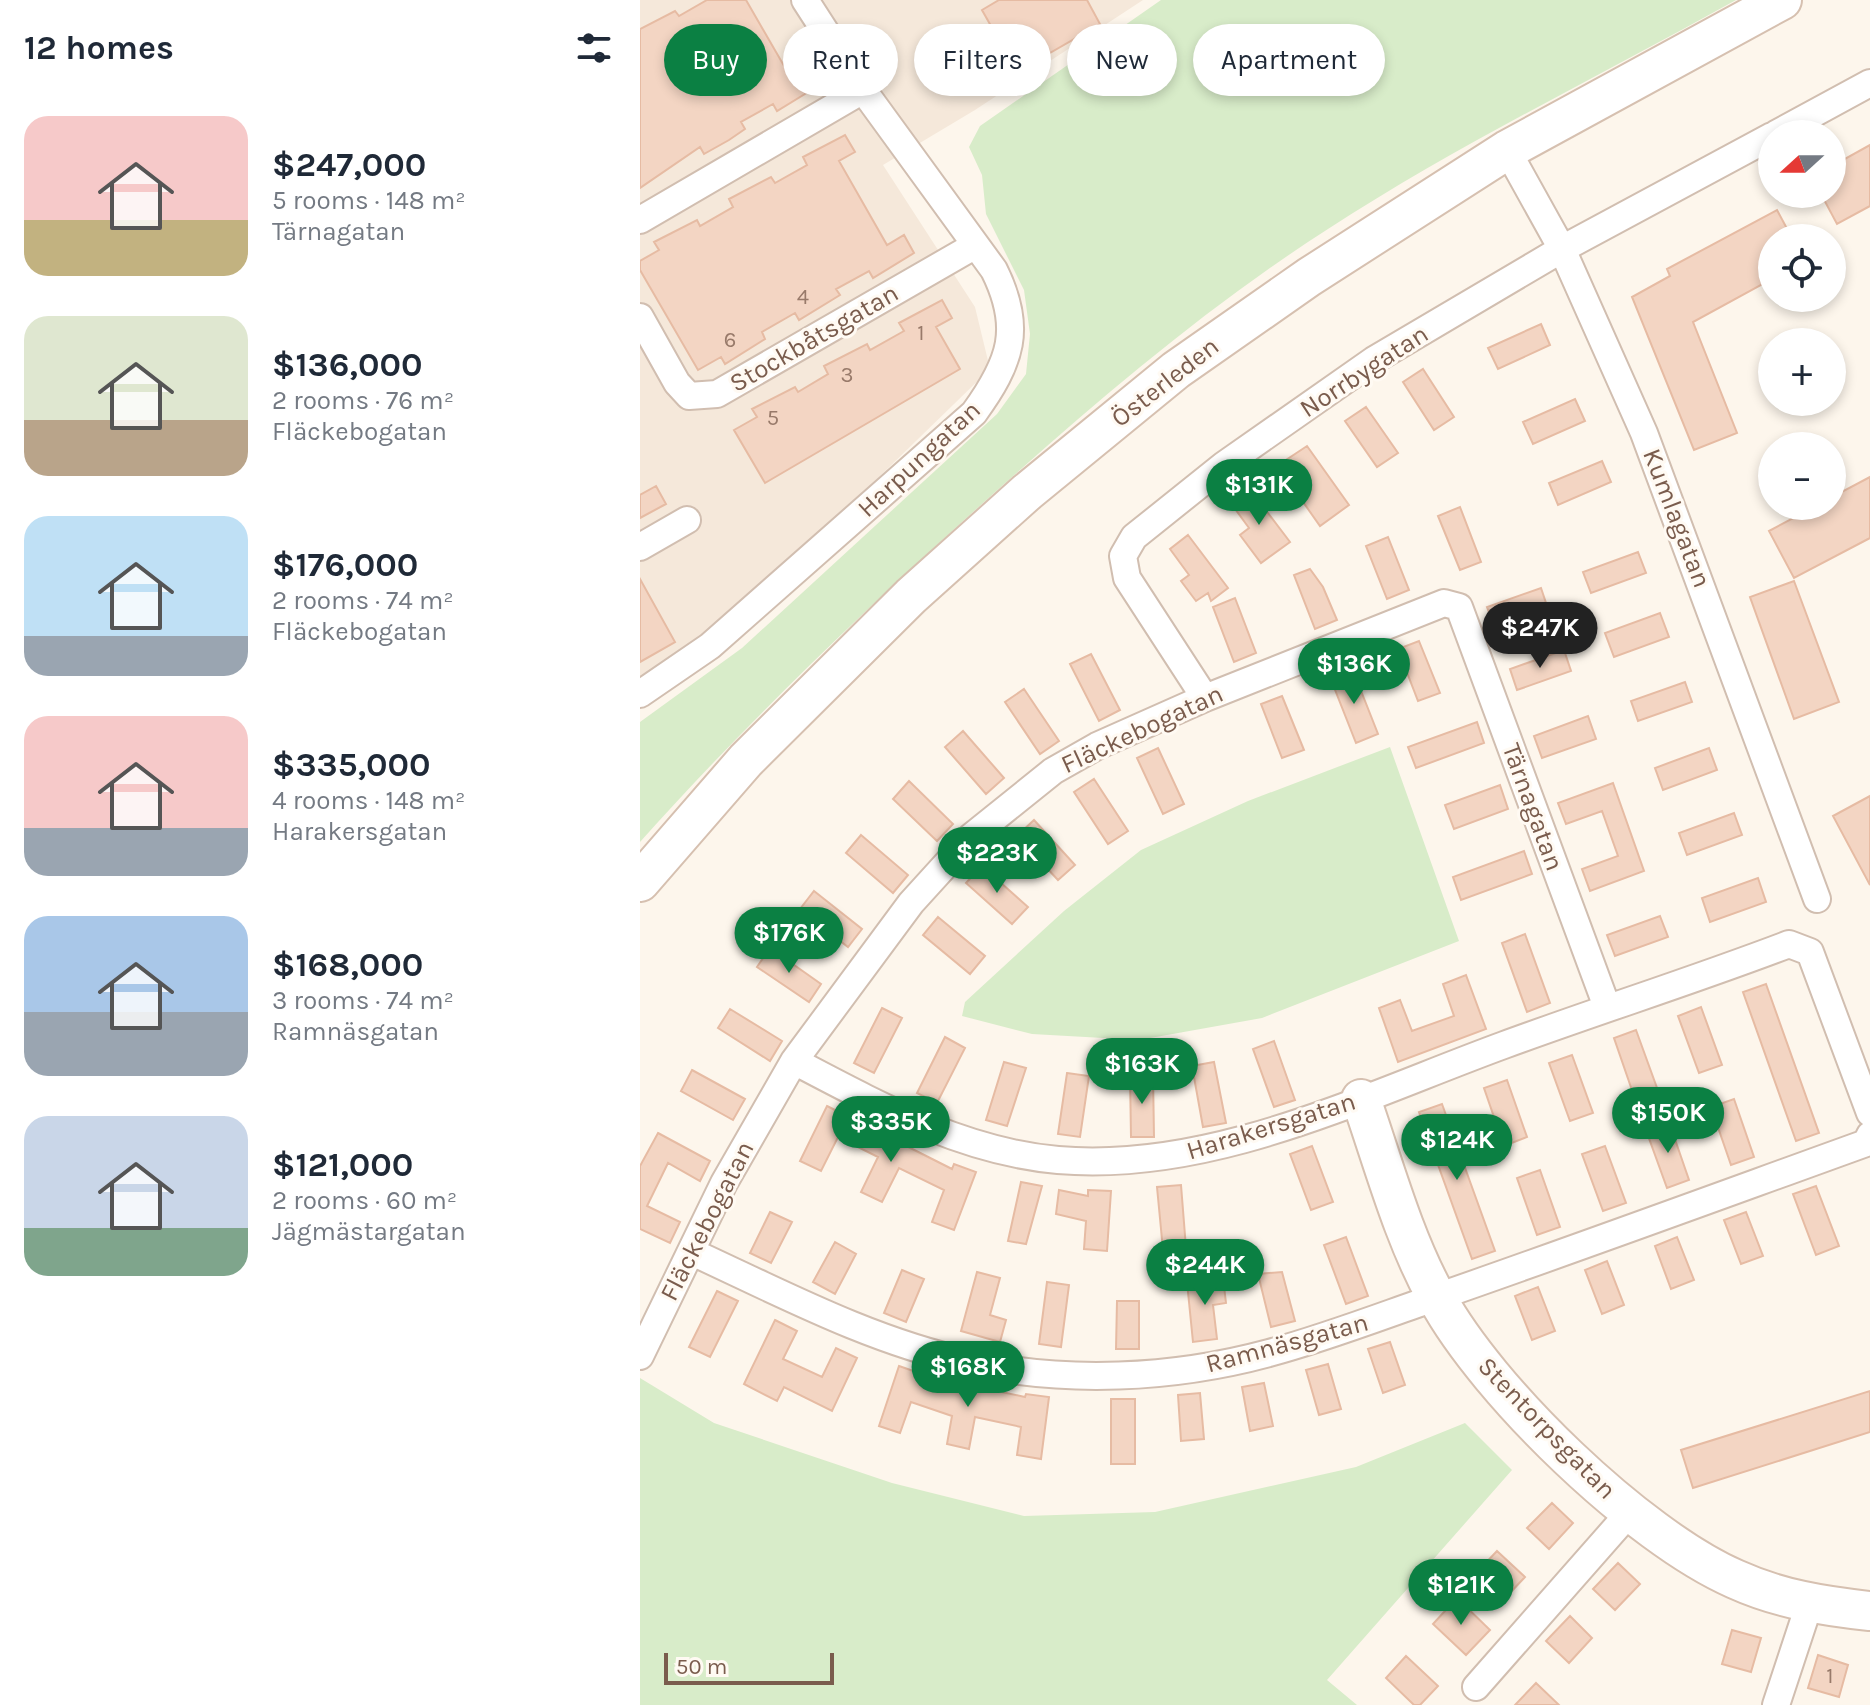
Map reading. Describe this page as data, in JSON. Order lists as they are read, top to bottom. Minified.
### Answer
{"streets":{"main road":["Österleden","Stentorpsgatan"],"street":["Stockbåtsgatan","Norrbygatan","Harpungatan","Kumlagatan","Fläckebogatan","Tärnagatan","Harakersgatan","Ramnäsgatan"]},"crossings":[["Stockbåtsgatan","Harpungatan"],["Norrbygatan","Kumlagatan"],["Norrbygatan","Fläckebogatan"],["Österleden","Kumlagatan"],["Fläckebogatan","Tärnagatan"],["Fläckebogatan","Harakersgatan"],["Fläckebogatan","Ramnäsgatan"],["Tärnagatan","Harakersgatan"],["Harakersgatan","Stentorpsgatan"],["Ramnäsgatan","Stentorpsgatan"]],"house_numbers":["4","1","6","3","5","1"],"scale_bar":"50 m","north":"left","page":{"heading":"12 homes","chip":["Buy","Rent","Filters","New","Apartment"],"list":[{"name":"$247,000","note":"5 rooms · 148 m² · Tärnagatan"},{"name":"$136,000","note":"2 rooms · 76 m² · Fläckebogatan"},{"name":"$176,000","note":"2 rooms · 74 m² · Fläckebogatan"},{"name":"$335,000","note":"4 rooms · 148 m² · Harakersgatan"},{"name":"$168,000","note":"3 rooms · 74 m² · Ramnäsgatan"},{"name":"$121,000","note":"2 rooms · 60 m² · Jägmästargatan"}],"map_buttons":["+","−"],"price":["$131K","$247K","$136K","$223K","$176K","$163K","$150K","$335K","$124K","$244K","$168K","$121K"],"scale":"50 m"}}
